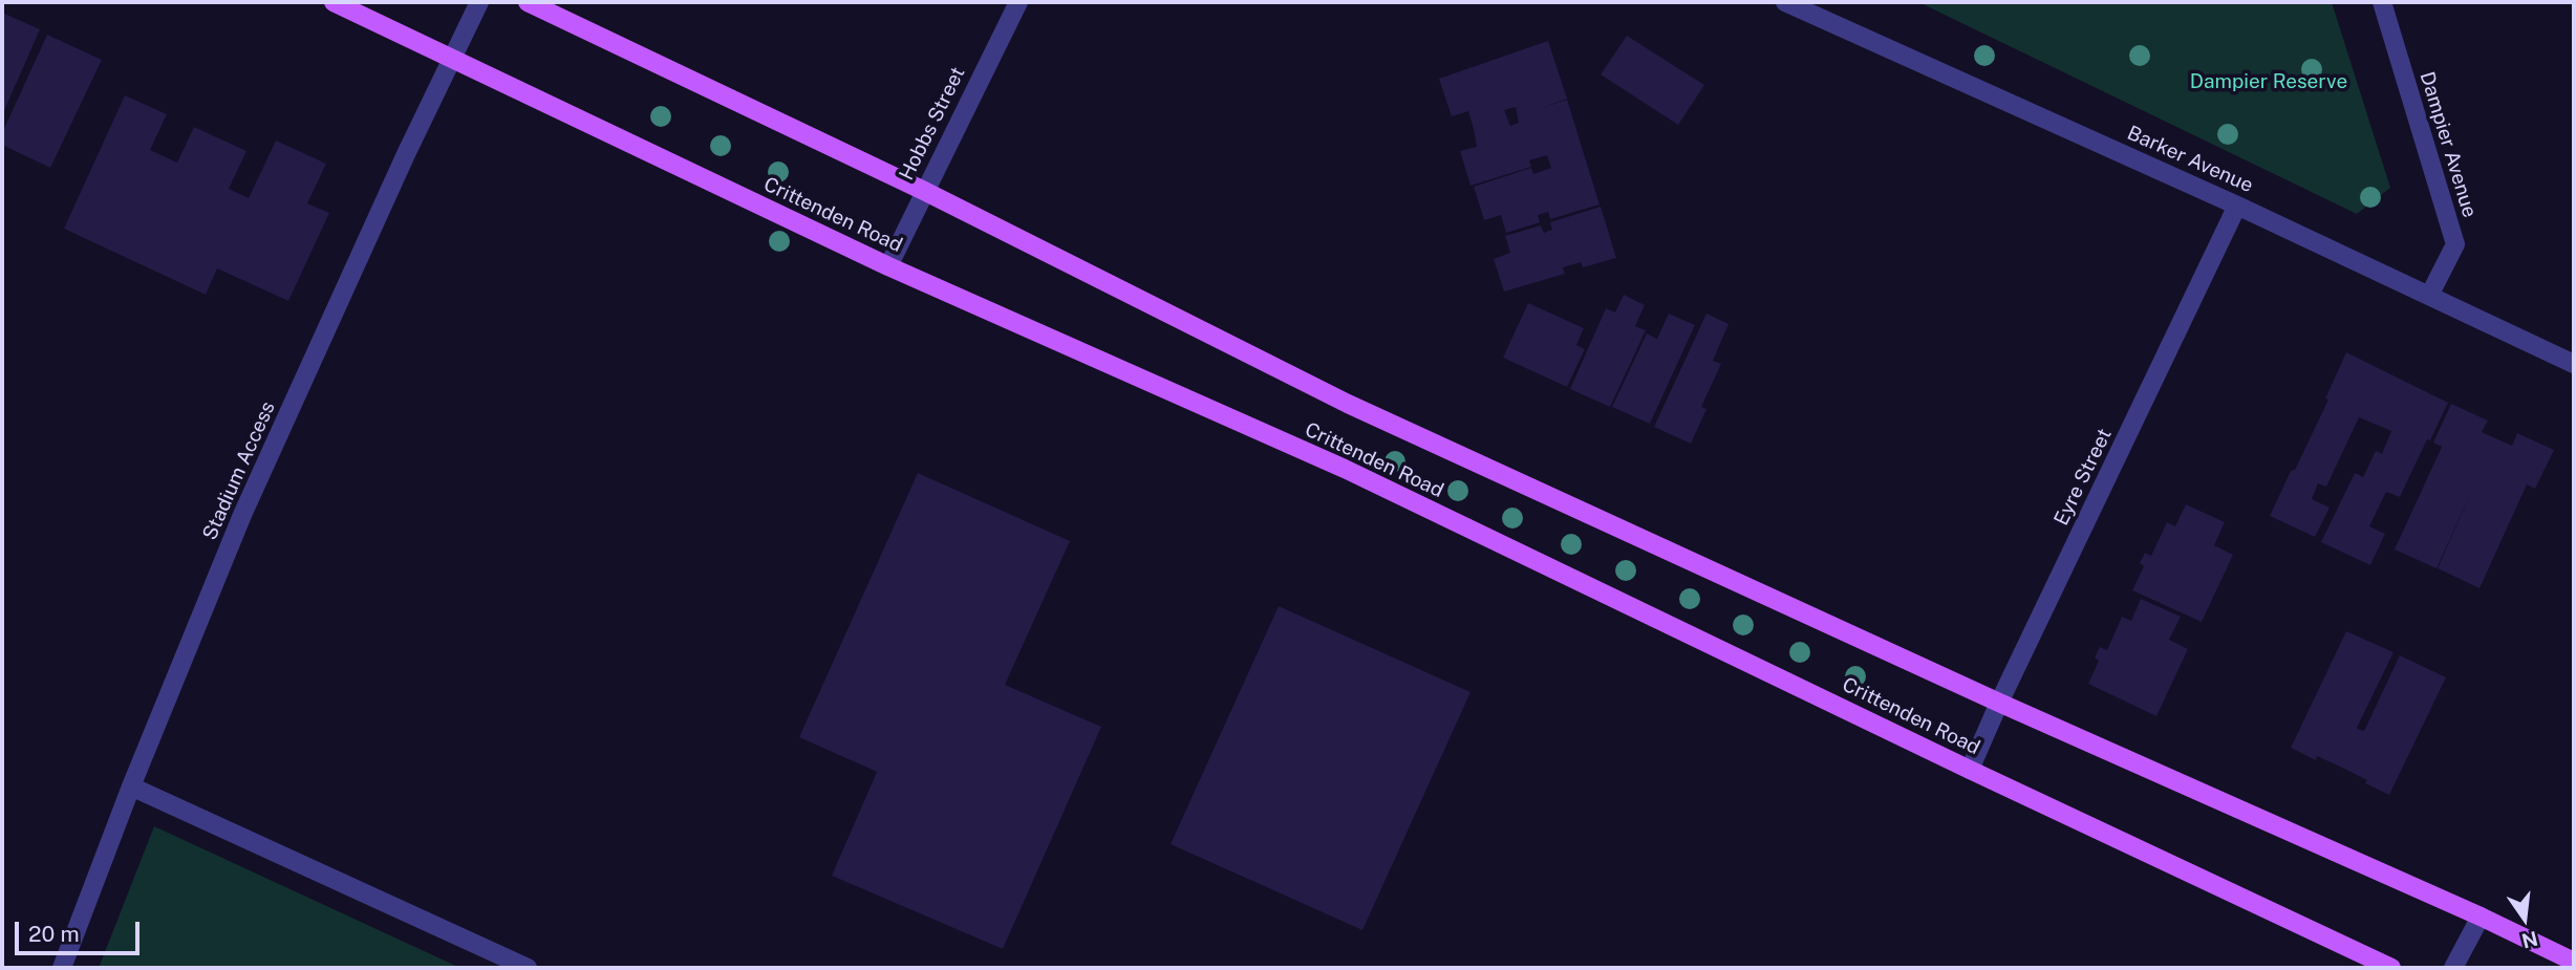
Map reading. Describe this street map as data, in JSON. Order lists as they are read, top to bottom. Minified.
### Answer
{"streets":{"main road":["Crittenden Road"],"street":["Hobbs Street","Dampier Avenue","Barker Avenue","Stadium Access","Eyre Street"]},"crossings":[["Hobbs Street","Crittenden Road"],["Dampier Avenue","Barker Avenue"],["Barker Avenue","Eyre Street"],["Crittenden Road","Stadium Access"],["Crittenden Road","Eyre Street"]],"parks":["Dampier Reserve"],"scale_bar":"20 m","north":"bottom"}
